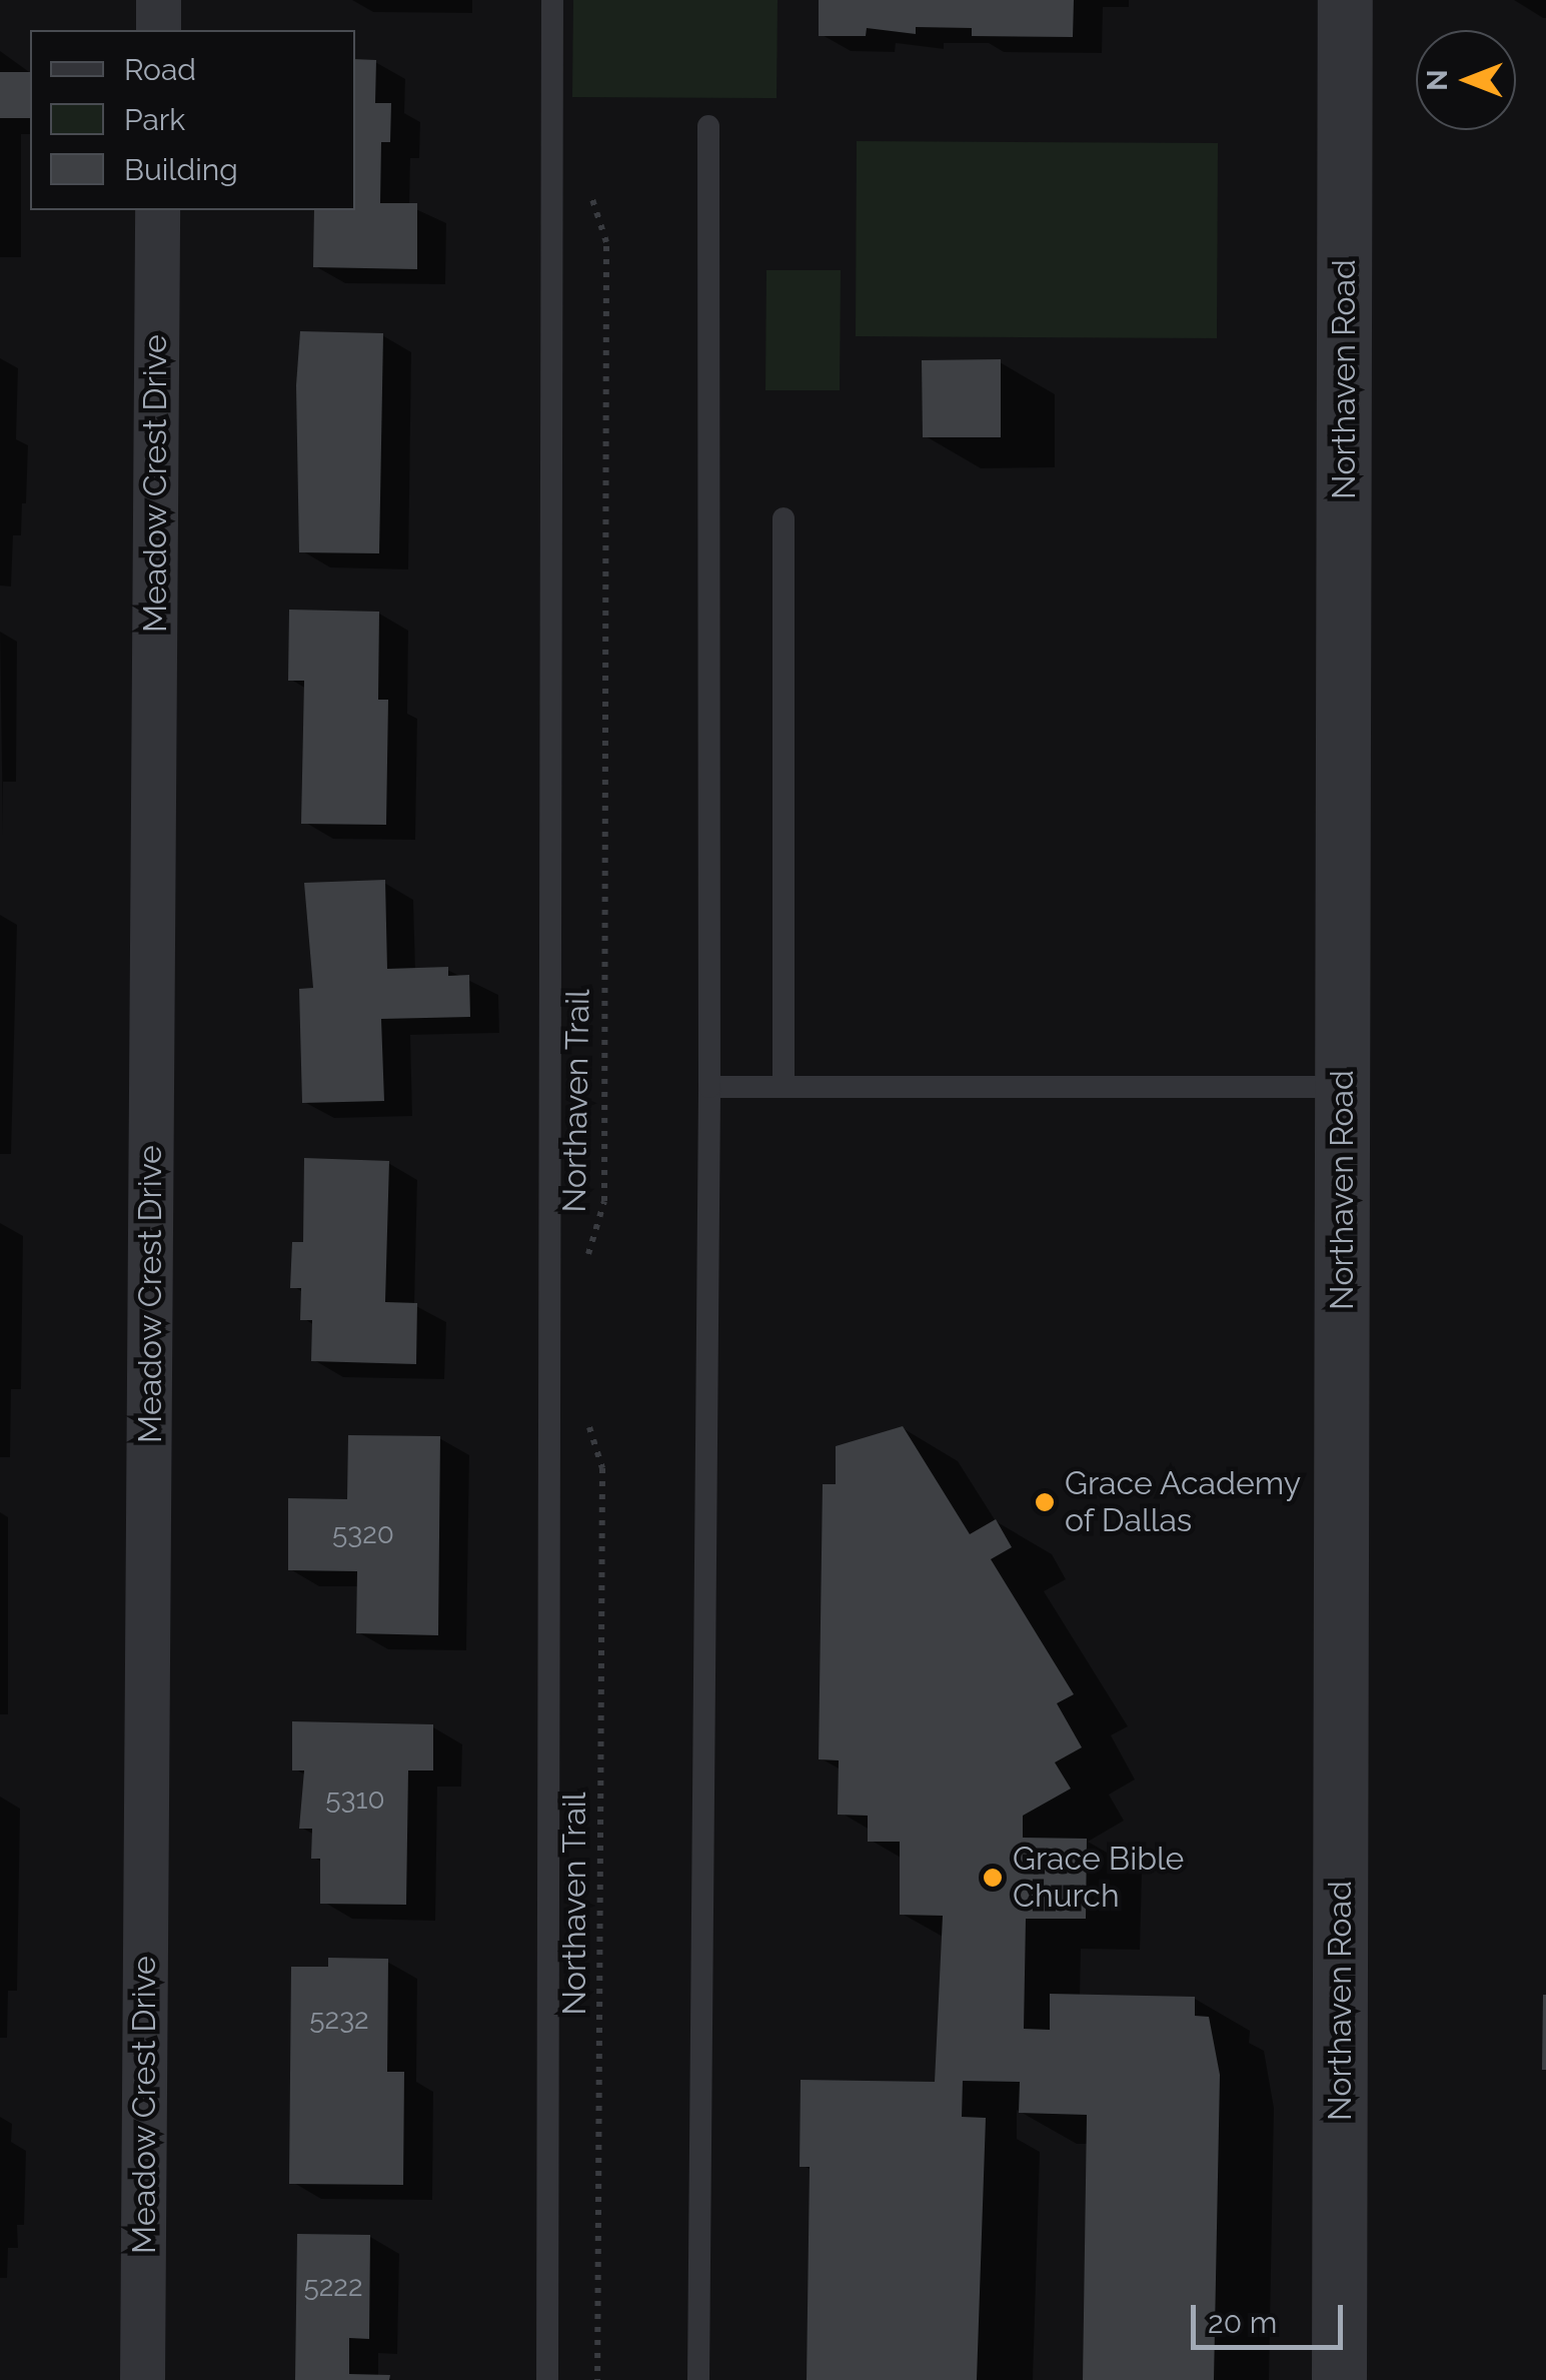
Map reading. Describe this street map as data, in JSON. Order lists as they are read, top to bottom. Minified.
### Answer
{"streets":{"street":["Northaven Road","Meadow Crest Drive"],"path":["Northaven Trail"]},"places":["Grace Academy of Dallas","Grace Bible Church"],"house_numbers":["5320","5310","5232","5222"],"legend":["Road","Park","Building"],"scale_bar":"20 m","north":"left"}
